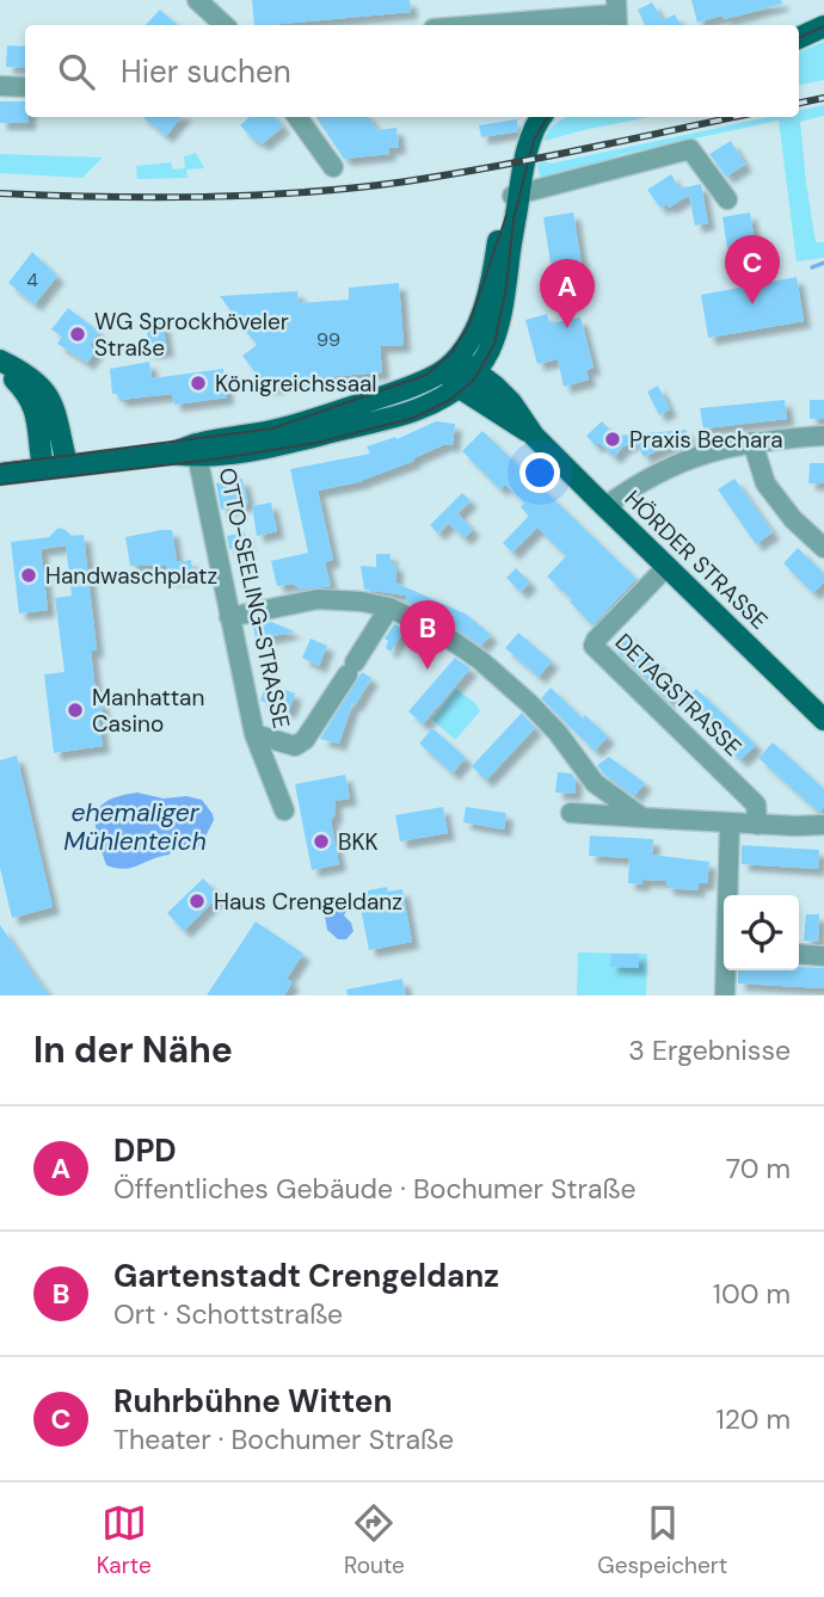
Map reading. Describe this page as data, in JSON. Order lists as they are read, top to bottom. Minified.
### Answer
{"streets":{"main road":["HÖRDER STRASSE"],"street":["OTTO-SEELING-STRASSE","DETAGSTRASSE"]},"crossings":[["HÖRDER STRASSE","DETAGSTRASSE"]],"water":["ehemaliger Mühlenteich"],"places":["WG Sprockhöveler Straße","Königreichssaal","Praxis Bechara","Handwaschplatz","Manhattan Casino","BKK","Haus Crengeldanz"],"house_numbers":["4","99"],"page":{"search":"Hier suchen","pins":["C","A","B"],"heading":["In der Nähe","3 Ergebnisse"],"list":[{"mark":"A","name":"DPD","note":"Öffentliches Gebäude · Bochumer Straße","value":"70 m"},{"mark":"B","name":"Gartenstadt Crengeldanz","note":"Ort · Schottstraße","value":"100 m"},{"mark":"C","name":"Ruhrbühne Witten","note":"Theater · Bochumer Straße","value":"120 m"}],"nav":["Karte","Route","Gespeichert"]}}
